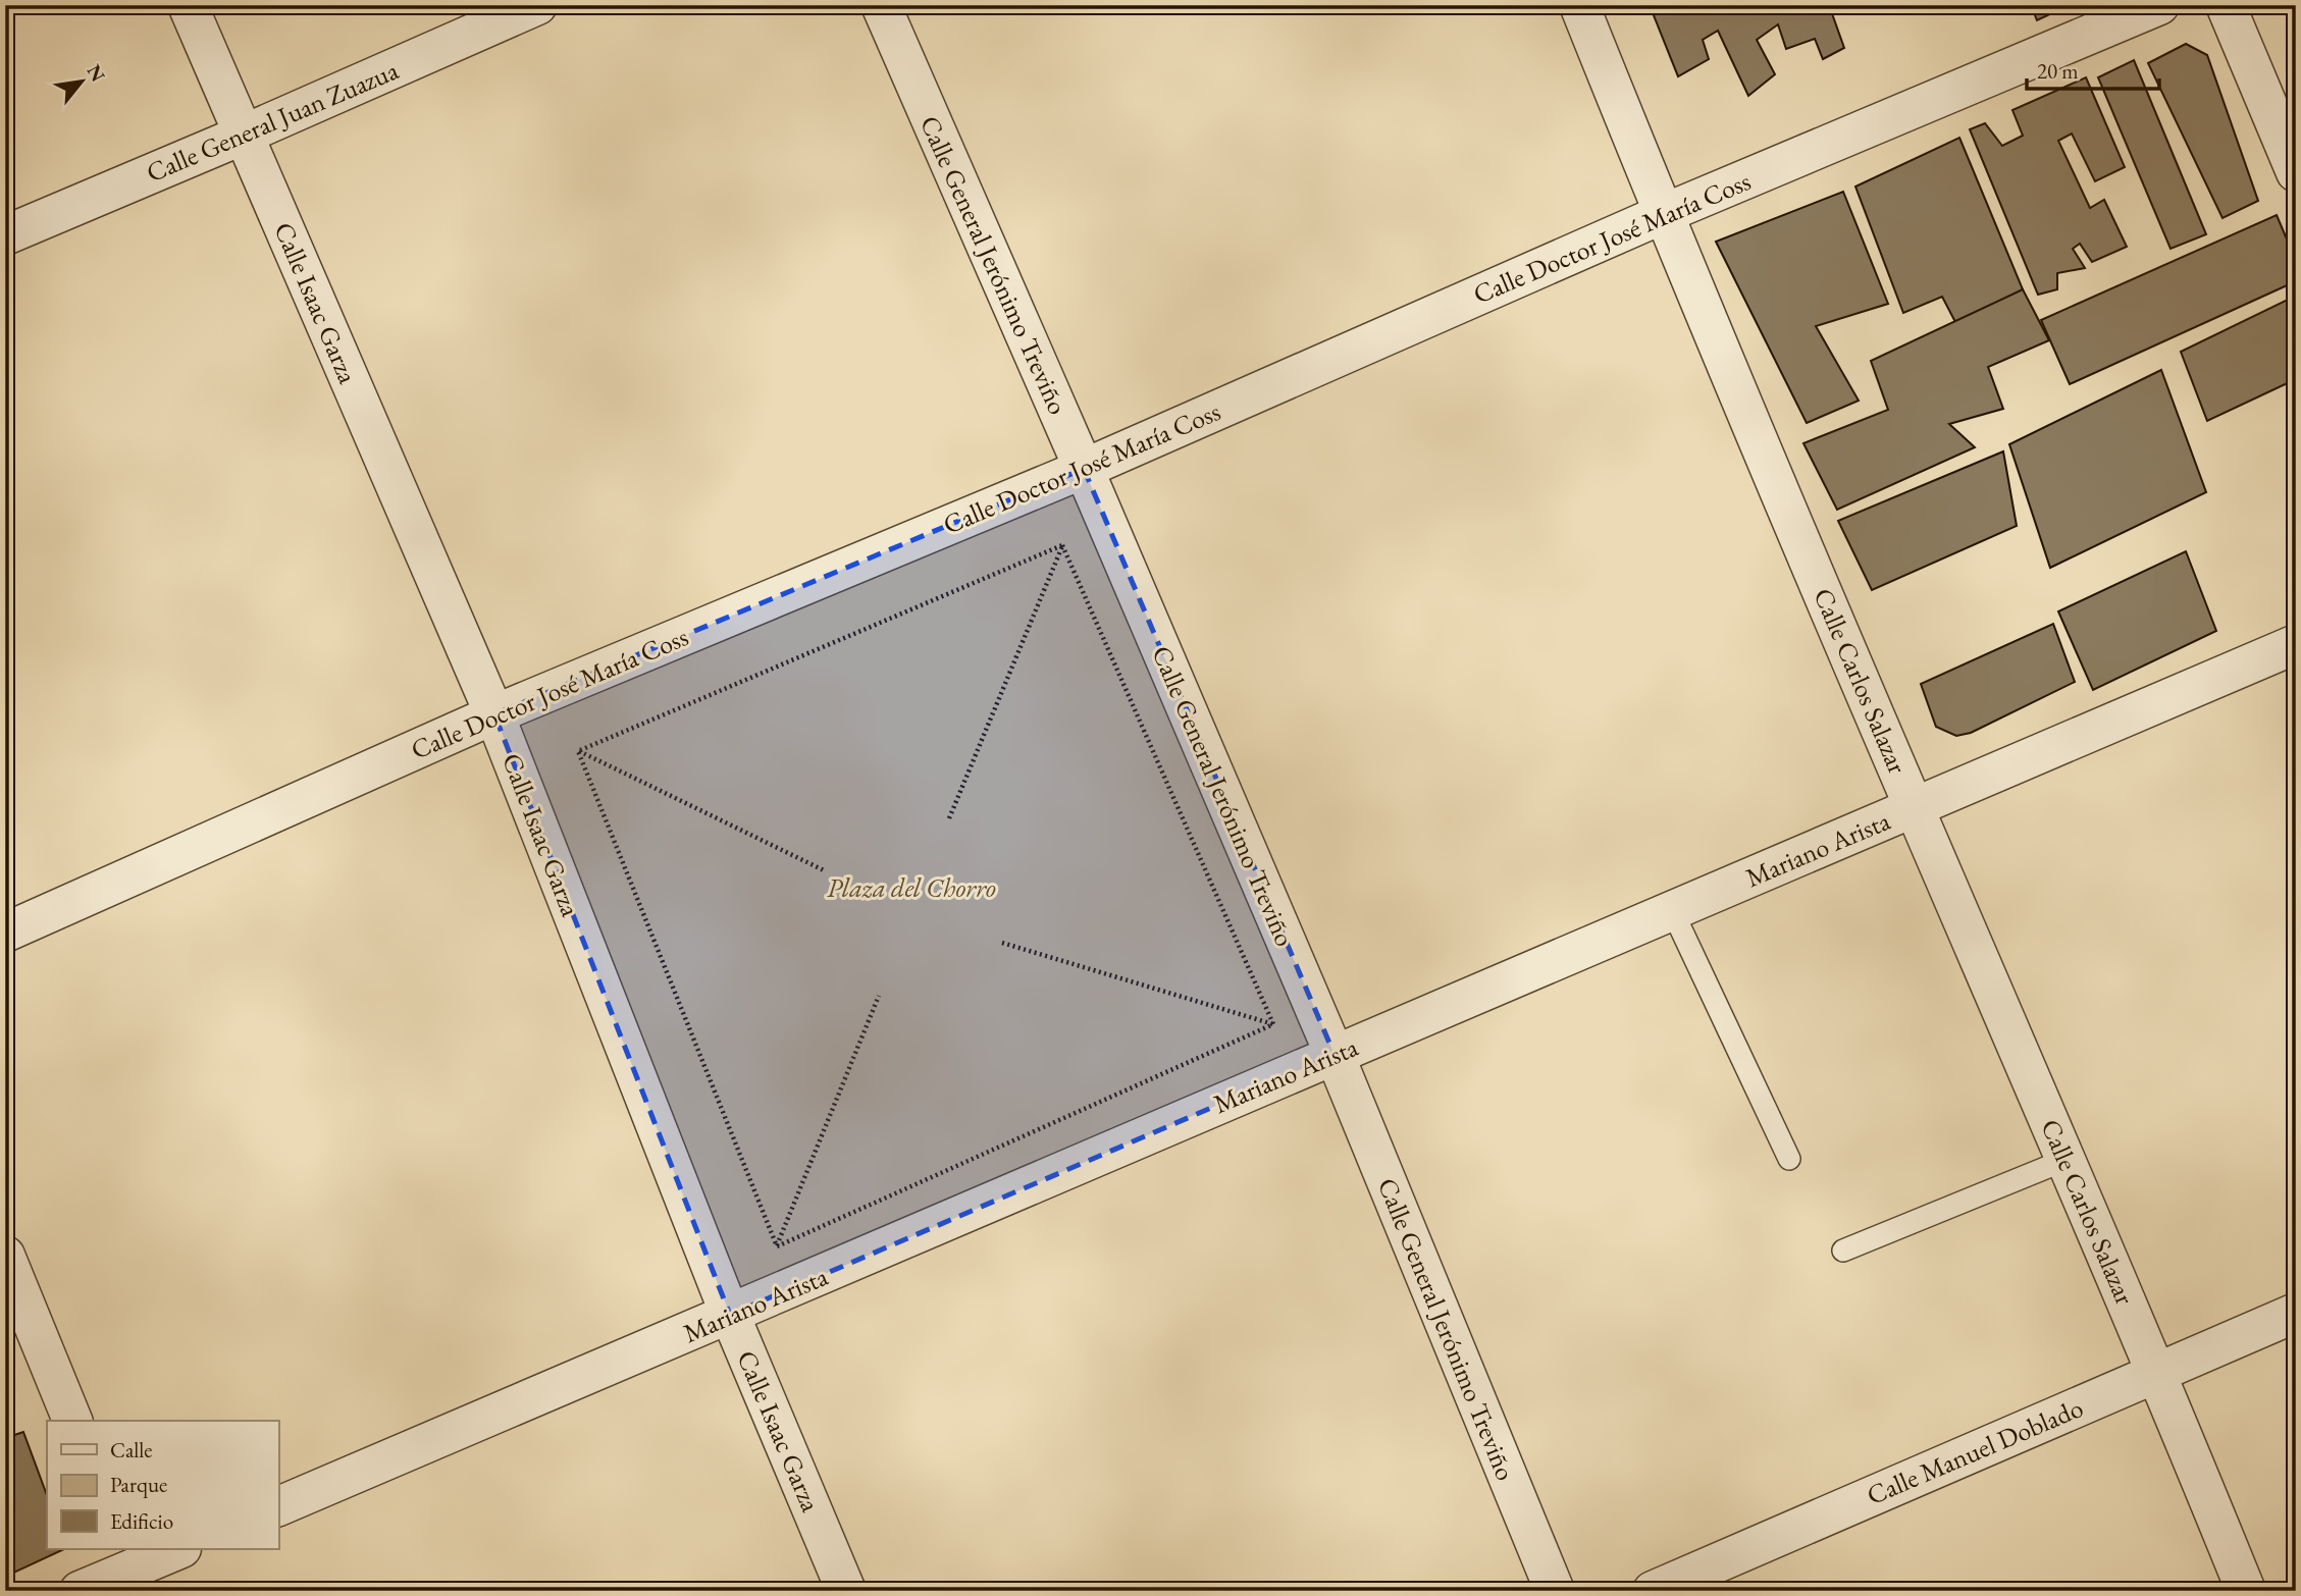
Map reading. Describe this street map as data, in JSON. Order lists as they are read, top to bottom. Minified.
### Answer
{"streets":{"street":["Calle General Juan Zuazua","Calle Doctor José María Coss","Calle General Jerónimo Treviño","Calle Isaac Garza","Calle Carlos Salazar","Mariano Arista","Calle Manuel Doblado"]},"crossings":[["Calle General Juan Zuazua","Calle Isaac Garza"],["Calle Doctor José María Coss","Calle General Jerónimo Treviño"],["Calle Doctor José María Coss","Calle Isaac Garza"],["Calle Doctor José María Coss","Calle Carlos Salazar"],["Calle General Jerónimo Treviño","Mariano Arista"],["Calle Isaac Garza","Mariano Arista"],["Calle Carlos Salazar","Mariano Arista"],["Calle Carlos Salazar","Calle Manuel Doblado"]],"parks":["Plaza del Chorro"],"legend":["Calle","Parque","Edificio"],"scale_bar":"20 m","north":"top right"}
